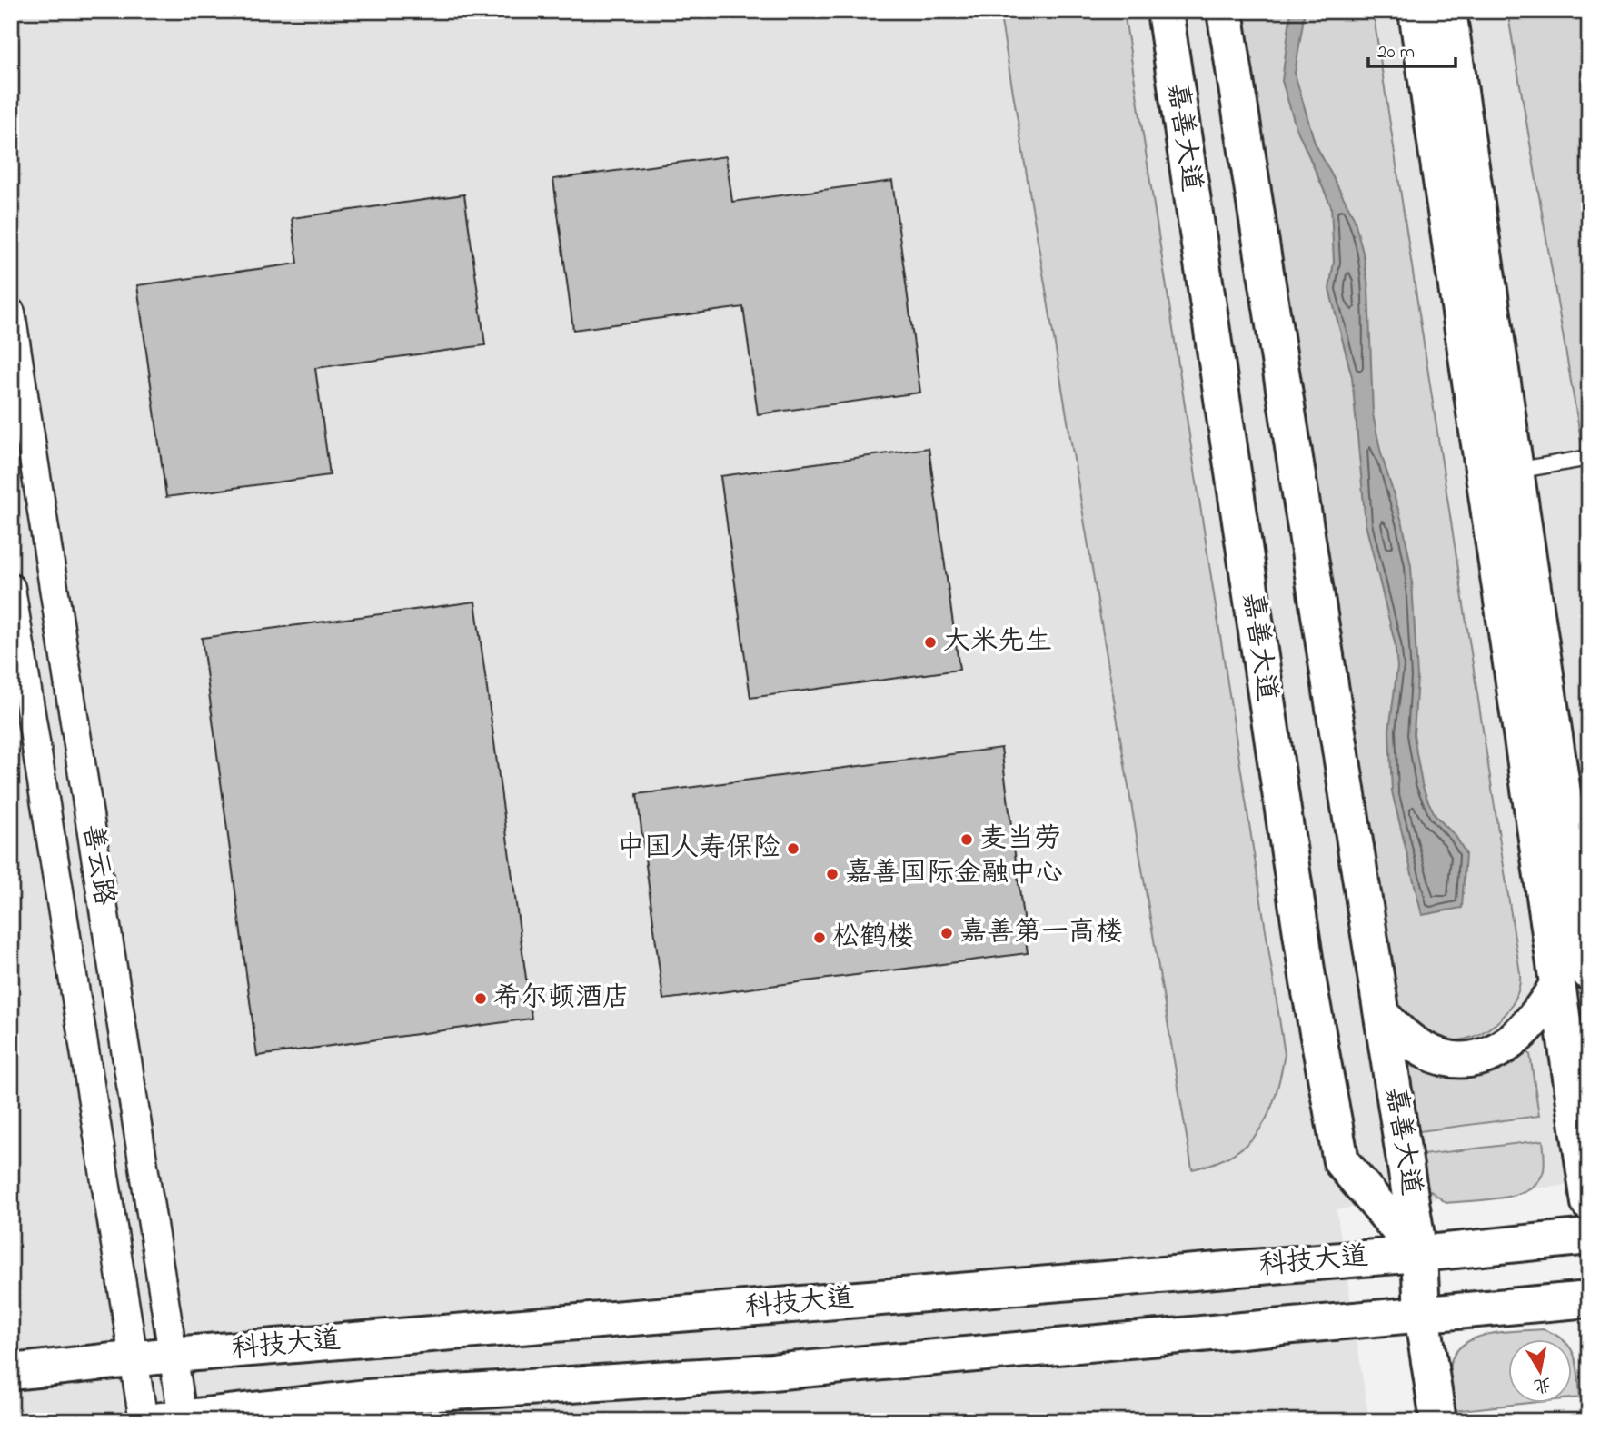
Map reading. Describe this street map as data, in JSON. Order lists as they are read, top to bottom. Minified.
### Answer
{"streets":{"main road":["嘉善大道","科技大道"],"street":["善云路"]},"crossings":[["嘉善大道","科技大道"],["善云路","科技大道"]],"places":["大米先生","麦当劳","中国人寿保险","嘉善国际金融中心","嘉善第一高楼","松鹤楼","希尔顿酒店"],"scale_bar":"20 m","north":"bottom"}
